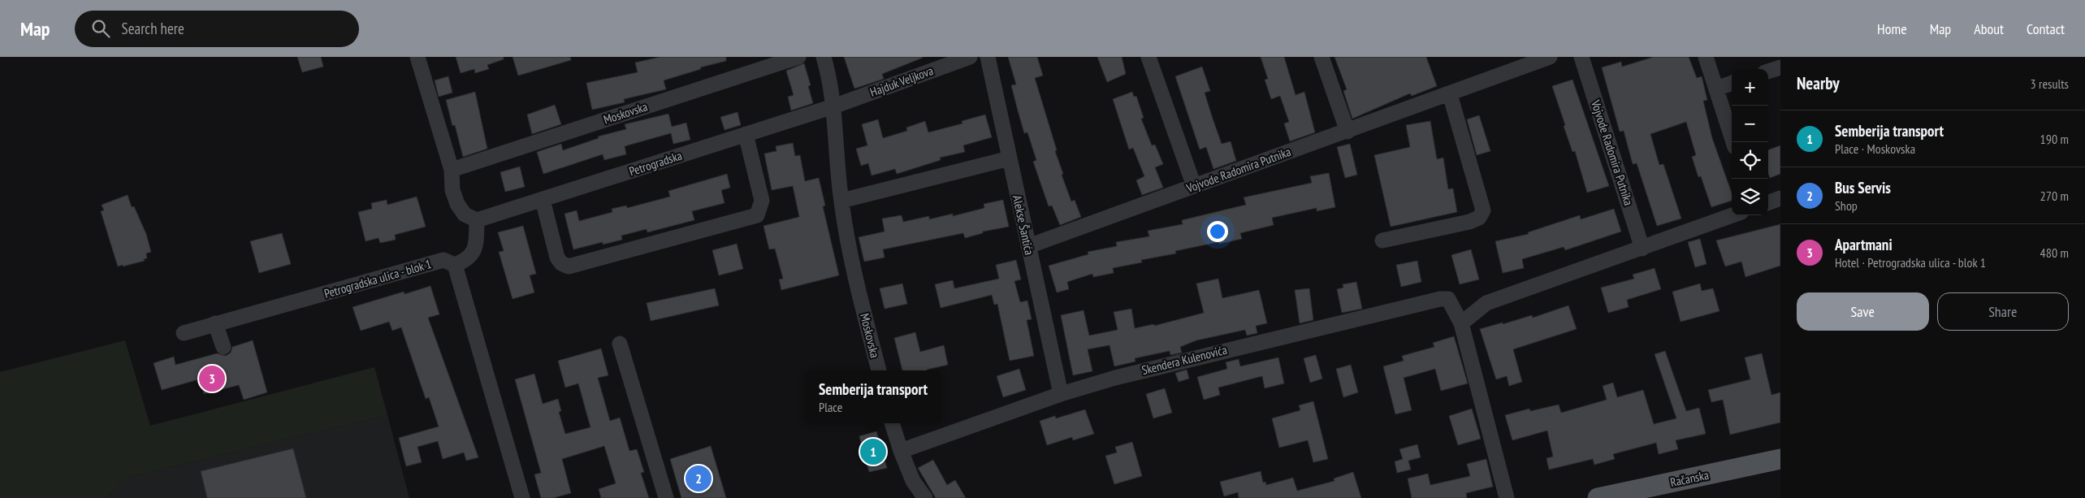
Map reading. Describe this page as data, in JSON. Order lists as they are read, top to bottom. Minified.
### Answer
{"streets":{"main road":["Račanska"],"street":["Hajduk Veljkova","Moskovska","Vojvode Radomira Putnika","Petrogradska","Alekse Šantića","Petrogradska ulica - blok 1","Skendera Kulenovića"]},"crossings":[["Hajduk Veljkova","Moskovska"],["Hajduk Veljkova","Petrogradska"],["Moskovska","Petrogradska"],["Vojvode Radomira Putnika","Alekse Šantića"],["Alekse Šantića","Skendera Kulenovića"]],"page":{"header":"Map","search":"Search here","nav":["Home","Map","About","Contact"],"heading":["Nearby","3 results"],"map_buttons":["+","−"],"list":[{"mark":"1","name":"Semberija transport","note":"Place · Moskovska","value":"190 m"},{"mark":"2","name":"Bus Servis","note":"Shop","value":"270 m"},{"mark":"3","name":"Apartmani","note":"Hotel · Petrogradska ulica - blok 1","value":"480 m"}],"buttons":["Save","Share"],"pins":["3","1","2"],"popup":["Semberija transport","Place"]}}
